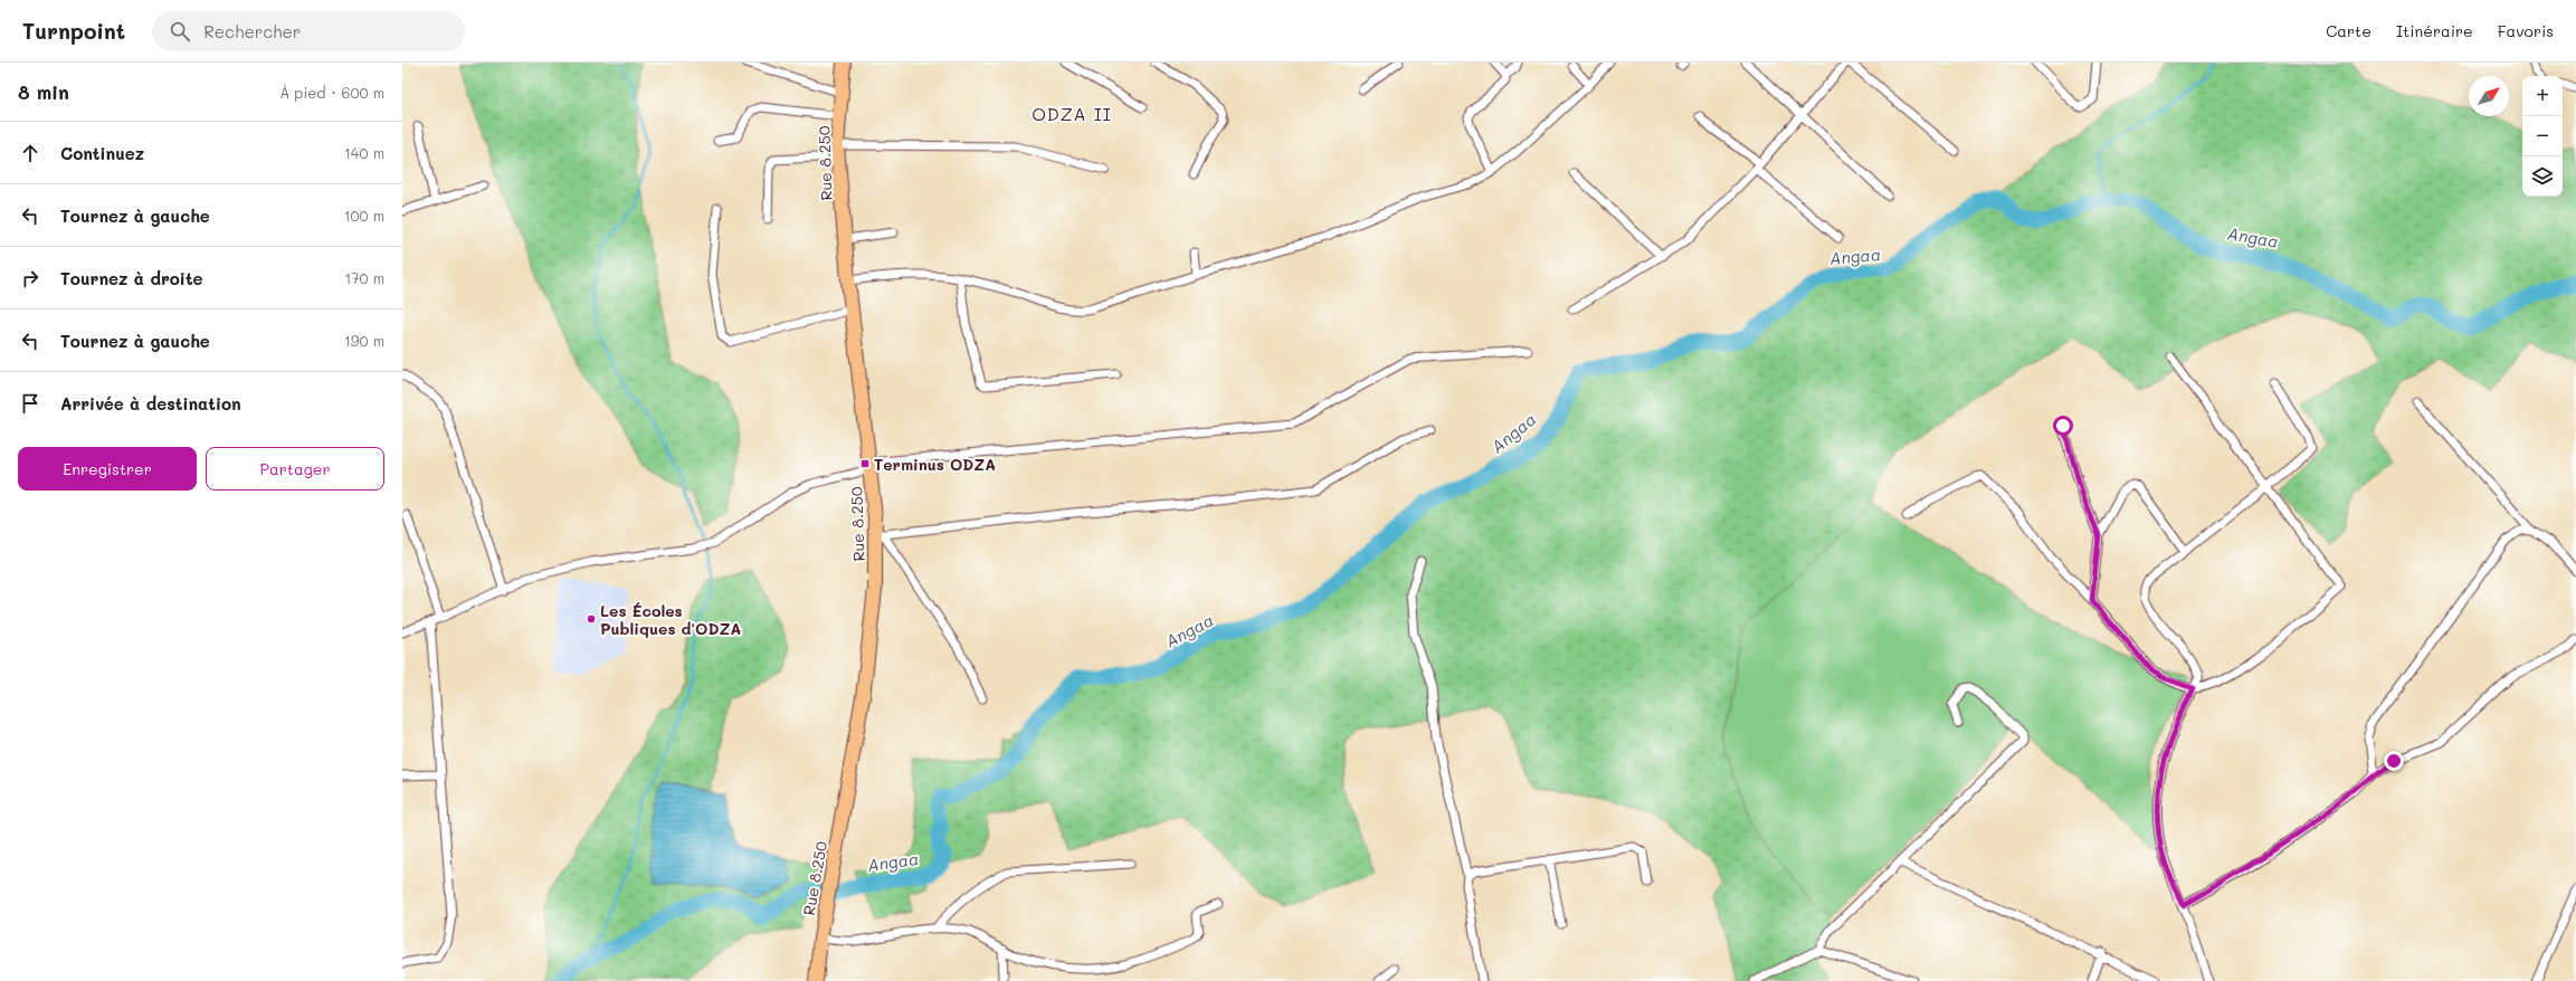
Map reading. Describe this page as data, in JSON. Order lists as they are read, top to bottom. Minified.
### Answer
{"streets":{"highway":["Rue 8.250"]},"districts":["ODZA II"],"water":["Angaa"],"places":{"transit":["Terminus ODZA"],"other":["Les Écoles Publiques d'ODZA"]},"north":"top right","page":{"header":"Turnpoint","search":"Rechercher","nav":["Carte","Itinéraire","Favoris"],"heading":["8 min","À pied · 600 m"],"map_buttons":["+","−"],"list":[["Continuez","140 m"],["Tournez à gauche","100 m"],["Tournez à droite","170 m"],["Tournez à gauche","190 m"],"Arrivée à destination"],"buttons":["Enregistrer","Partager"]}}
